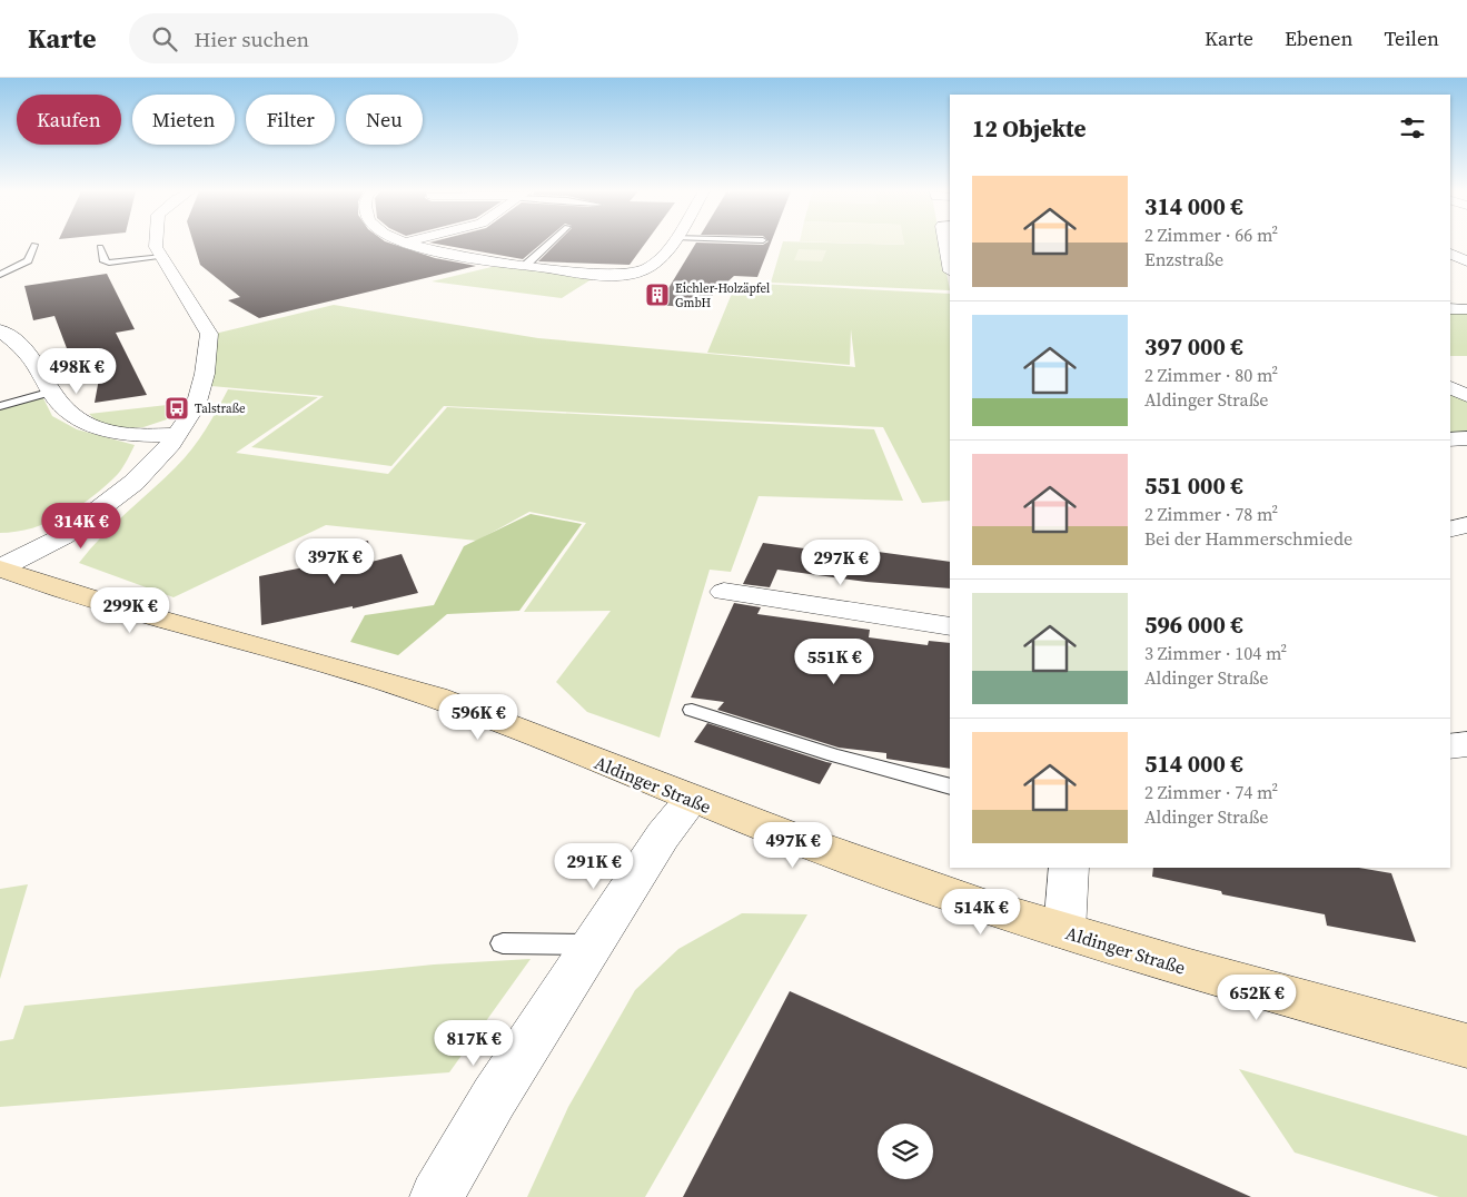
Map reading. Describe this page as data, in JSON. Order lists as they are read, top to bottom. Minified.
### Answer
{"streets":{"main road":["Aldinger Straße"]},"places":{"building":["Eichler-Holzäpfel GmbH"],"bus stop":["Talstraße"]},"page":{"header":"Karte","search":"Hier suchen","nav":["Karte","Ebenen","Teilen"],"chip":["Kaufen","Mieten","Filter","Neu"],"heading":"12 Objekte","list":[{"name":"314 000 €","note":"2 Zimmer · 66 m² · Enzstraße"},{"name":"397 000 €","note":"2 Zimmer · 80 m² · Aldinger Straße"},{"name":"551 000 €","note":"2 Zimmer · 78 m² · Bei der Hammerschmiede"},{"name":"596 000 €","note":"3 Zimmer · 104 m² · Aldinger Straße"},{"name":"514 000 €","note":"2 Zimmer · 74 m² · Aldinger Straße"}],"price":["498K €","314K €","397K €","297K €","299K €","551K €","596K €","497K €","291K €","514K €","652K €","817K €"]}}
